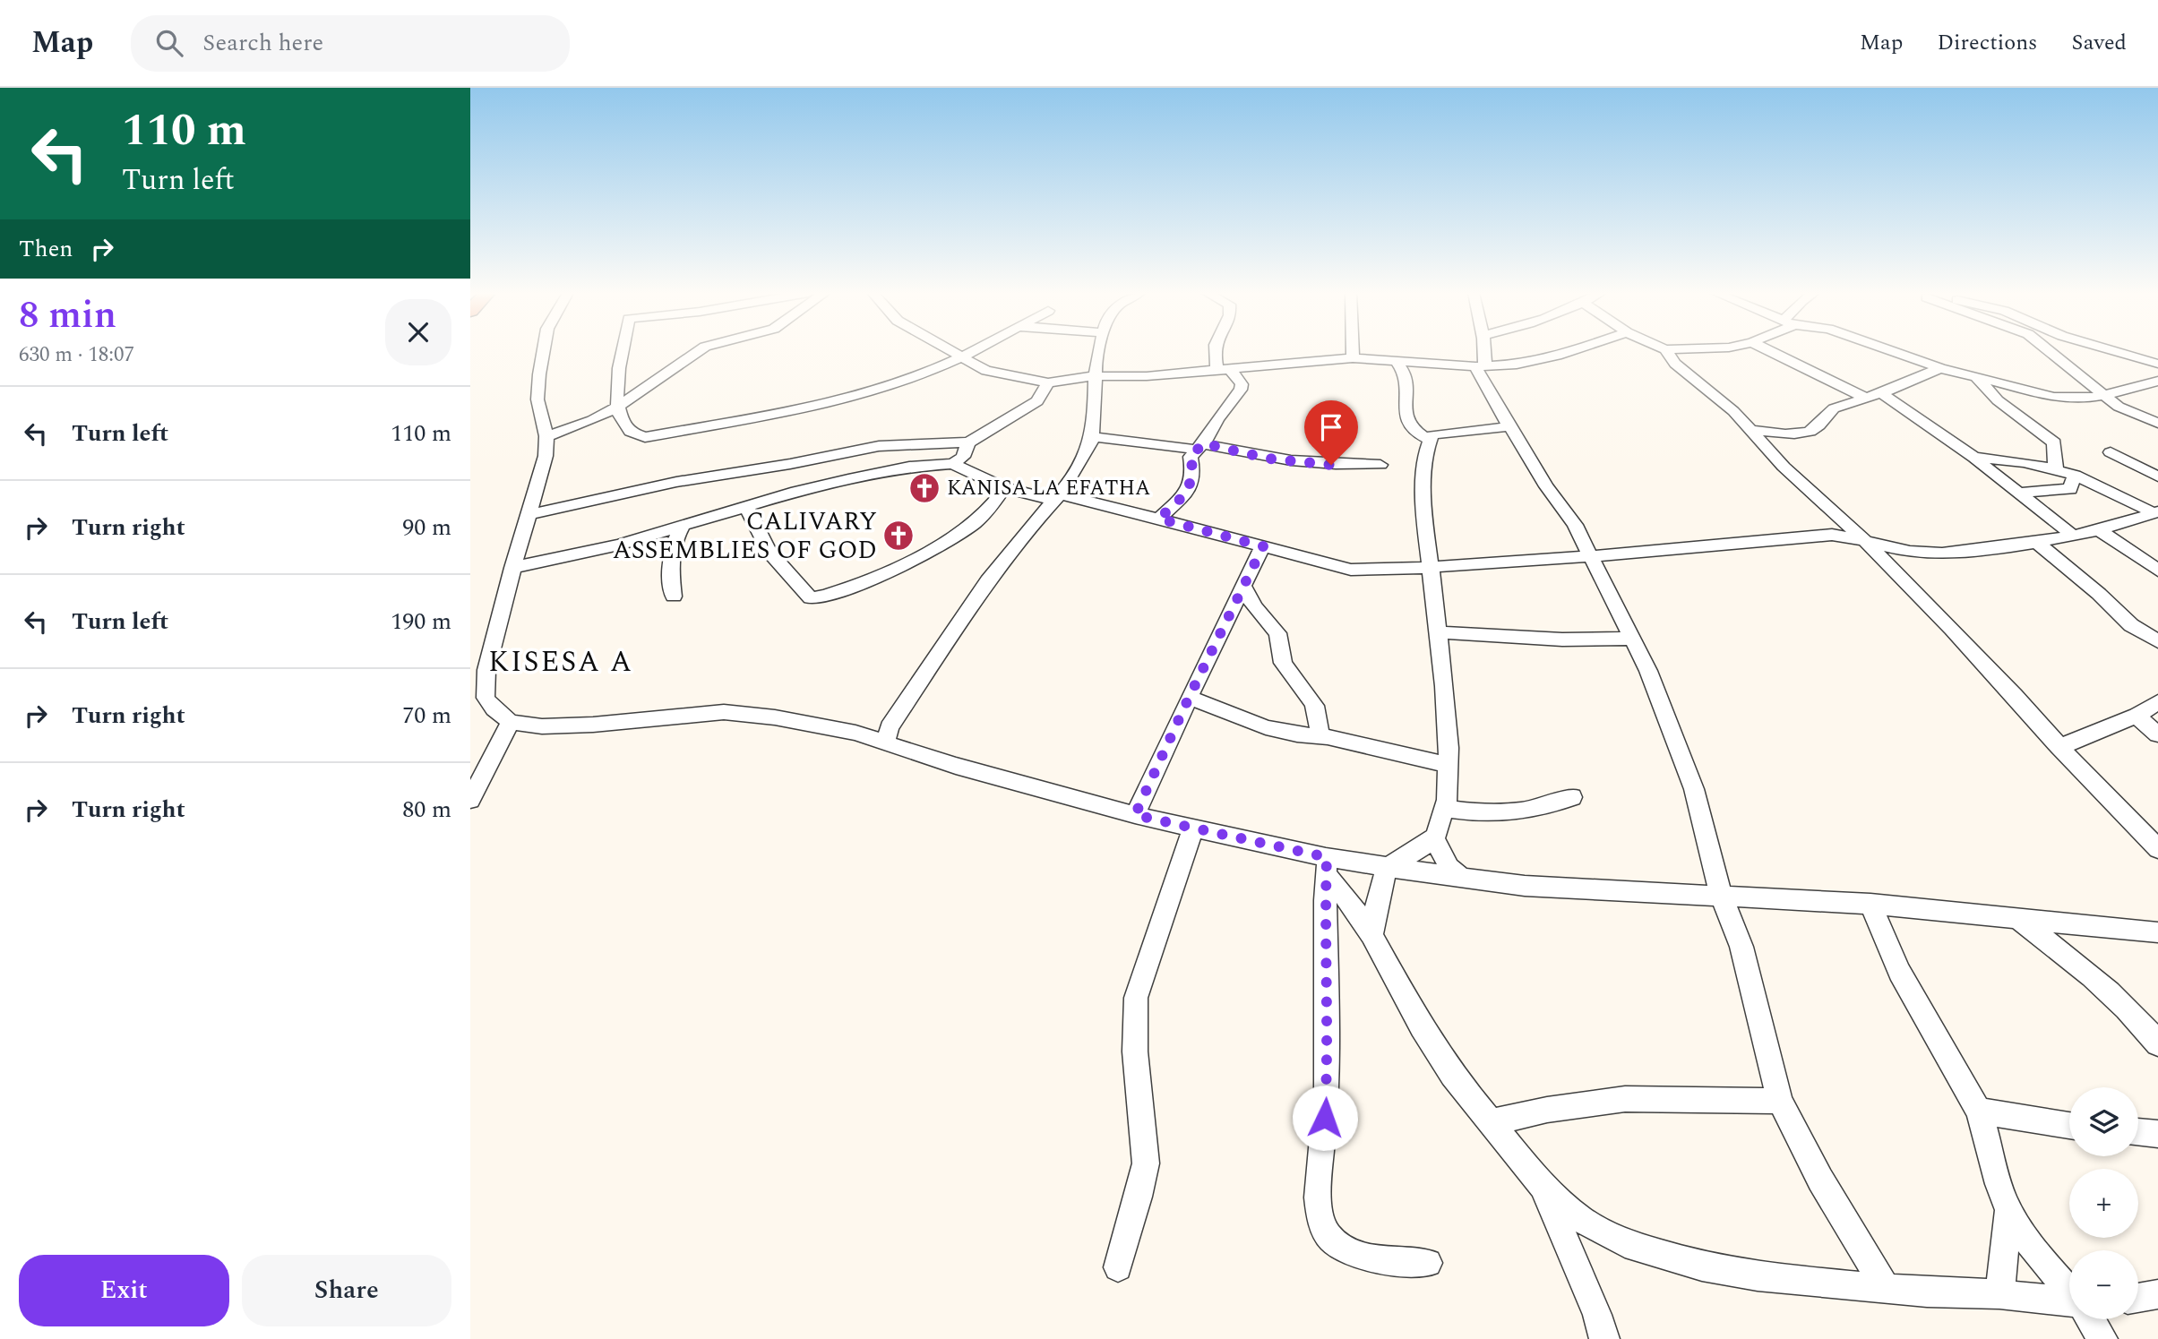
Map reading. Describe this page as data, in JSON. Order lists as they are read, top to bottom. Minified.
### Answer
{"districts":["KISESA A"],"places":{"church":["KANISA LA EFATHA","CALIVARY ASSEMBLIES OF GOD"]},"page":{"header":"Map","search":"Search here","nav":["Map","Directions","Saved"],"turn":["110 m","Turn left"],"then":"Then","heading":["8 min","630 m · 18:07"],"list":[{"name":"Turn left","value":"110 m"},{"name":"Turn right","value":"90 m"},{"name":"Turn left","value":"190 m"},{"name":"Turn right","value":"70 m"},{"name":"Turn right","value":"80 m"}],"map_buttons":["+","−"],"buttons":["Exit","Share"]}}
